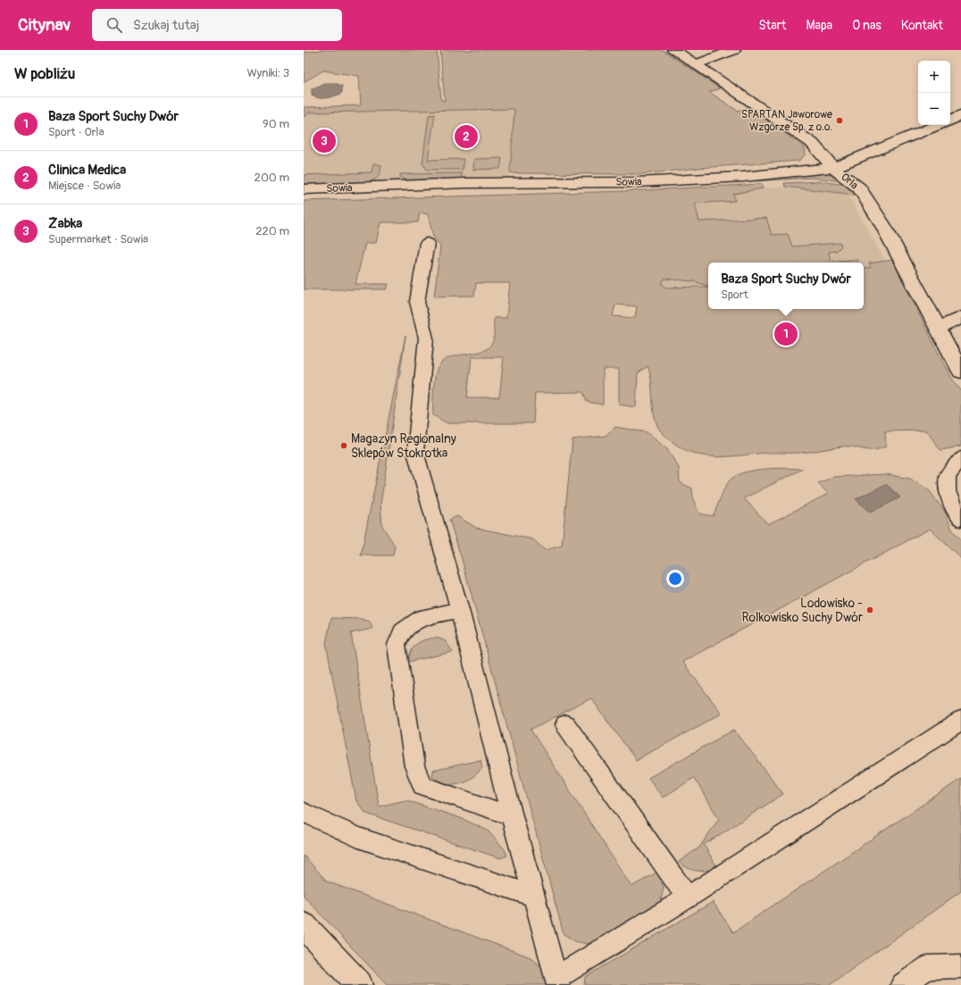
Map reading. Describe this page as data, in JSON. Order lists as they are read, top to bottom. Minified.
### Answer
{"streets":{"street":["Orla","Sowia"]},"crossings":[["Orla","Sowia"]],"places":["SPARTAN Jaworowe Wzgórze Sp. z o.o.","Magazyn Regionalny Sklepów Stokrotka","Lodowisko - Rolkowisko Suchy Dwór"],"page":{"header":"Citynav","search":"Szukaj tutaj","nav":["Start","Mapa","O nas","Kontakt"],"heading":["W pobliżu","Wyniki: 3"],"map_buttons":["+","−"],"list":[{"mark":"1","name":"Baza Sport Suchy Dwór","note":"Sport · Orla","value":"90 m"},{"mark":"2","name":"Clinica Medica","note":"Miejsce · Sowia","value":"200 m"},{"mark":"3","name":"Żabka","note":"Supermarket · Sowia","value":"220 m"}],"pins":["2","3","1"],"popup":["Baza Sport Suchy Dwór","Sport"]}}
